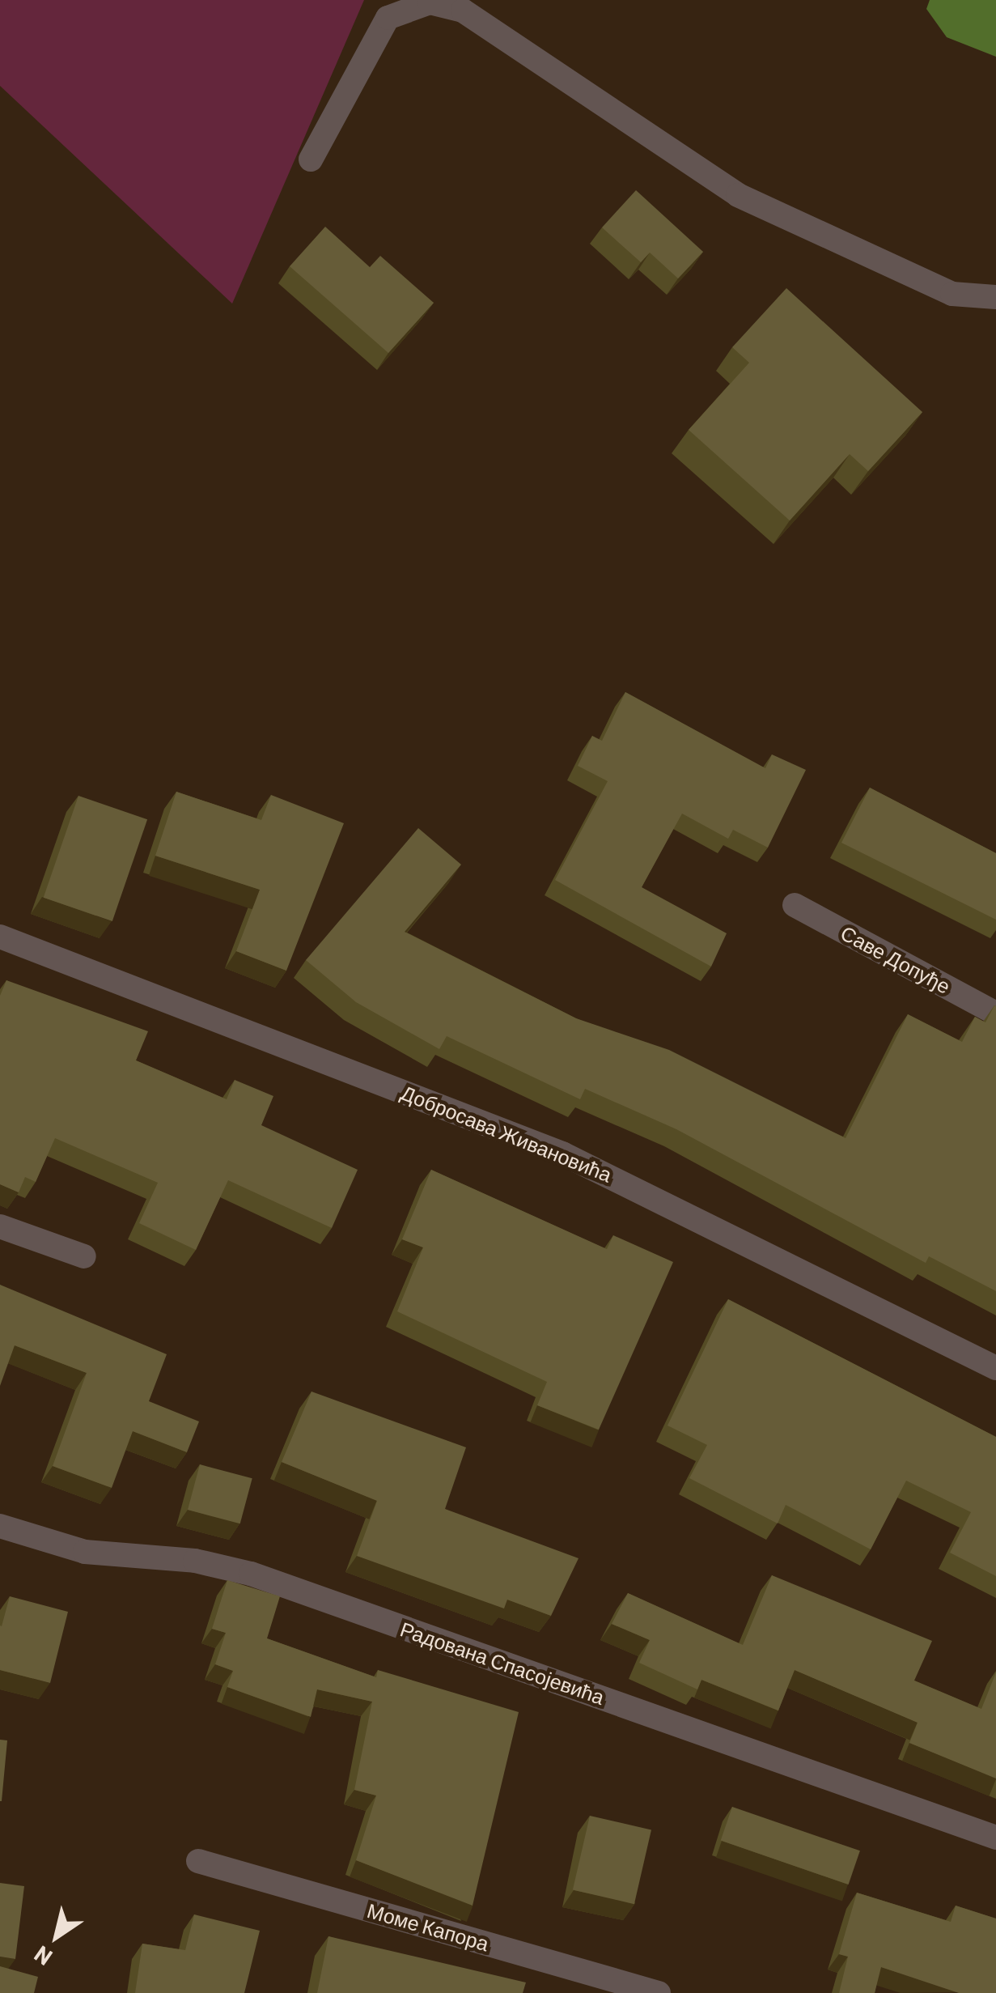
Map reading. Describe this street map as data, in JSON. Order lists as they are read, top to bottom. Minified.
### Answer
{"streets":{"street":["Саве Допуђе","Добросава Живановића","Радована Спасојевића","Моме Капора"]},"north":"bottom left"}
